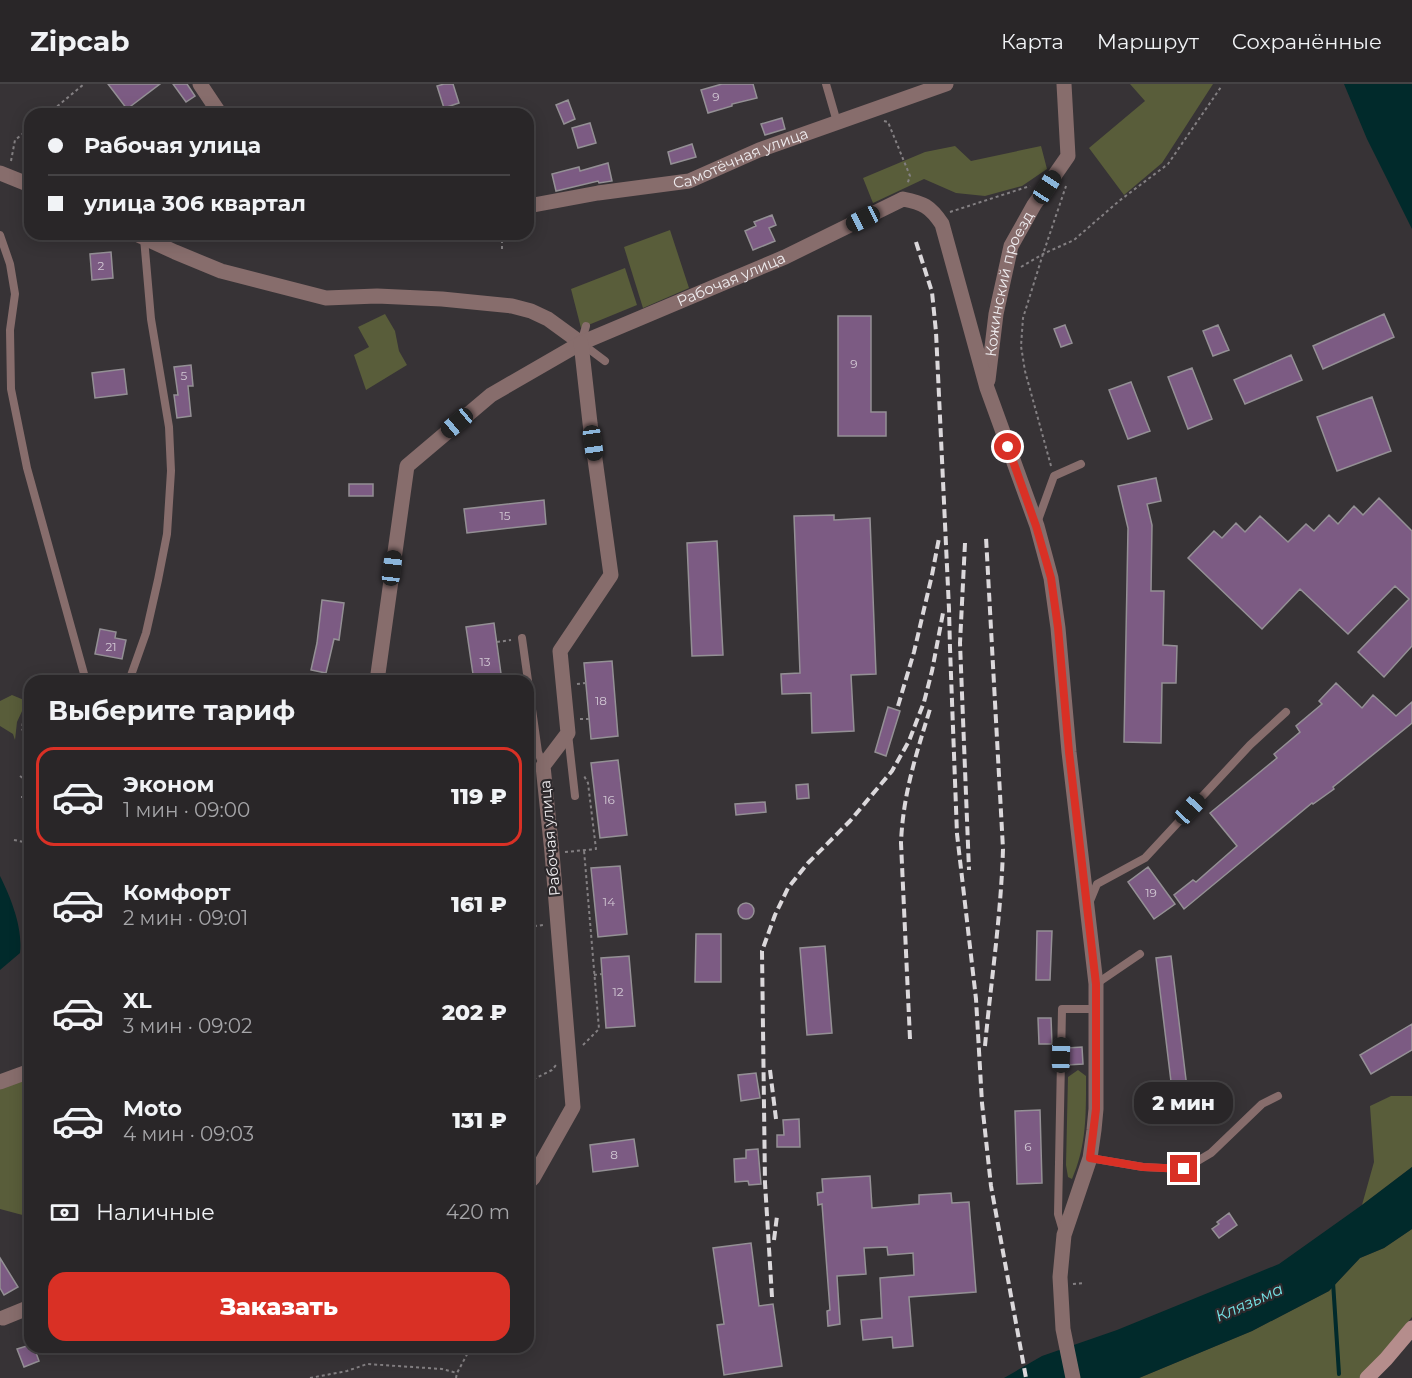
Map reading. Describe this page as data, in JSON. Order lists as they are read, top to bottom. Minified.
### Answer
{"streets":{"street":["Самотёчная улица","Рабочая улица","Кожинский проезд"]},"water":["Клязьма"],"house_numbers":["9","2","9","5","15","21","13","18","16","19","14","12","6","8"],"page":{"header":"Zipcab","nav":["Карта","Маршрут","Сохранённые"],"banner":["Рабочая улица","улица 306 квартал"],"heading":"Выберите тариф","list":[{"name":"Эконом","note":"1 мин · 09:00","value":"119 ₽"},{"name":"Комфорт","note":"2 мин · 09:01","value":"161 ₽"},{"name":"XL","note":"3 мин · 09:02","value":"202 ₽"},{"name":"Moto","note":"4 мин · 09:03","value":"131 ₽"}],"bubble":"2 мин","pay":["Наличные","420 m"],"buttons":"Заказать"}}
